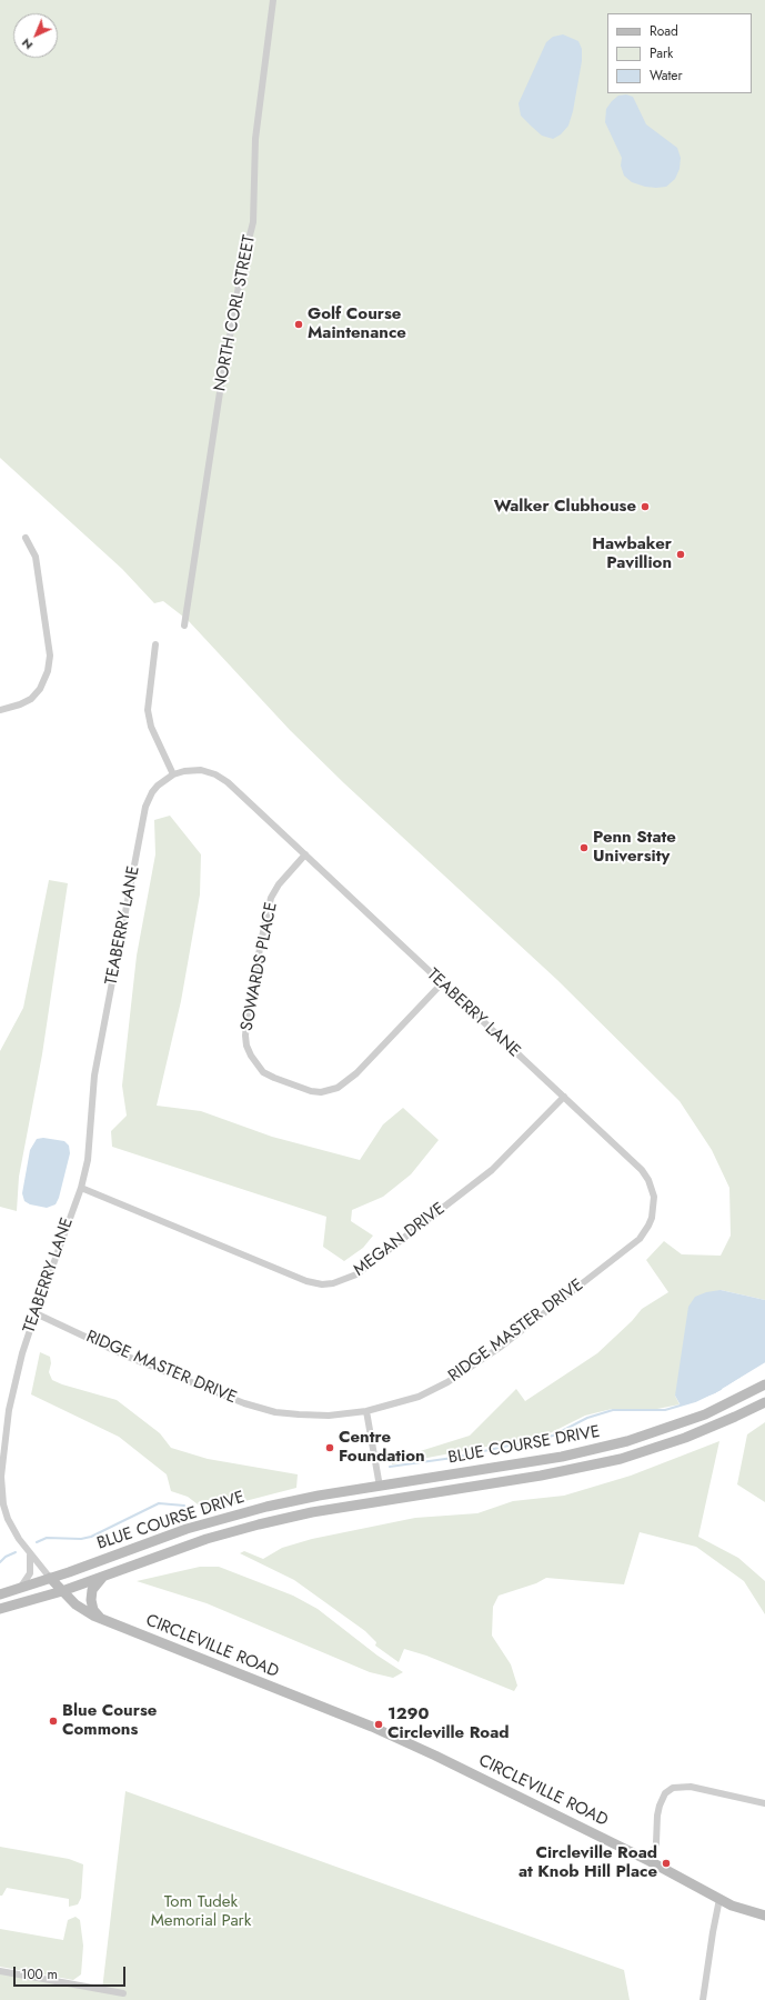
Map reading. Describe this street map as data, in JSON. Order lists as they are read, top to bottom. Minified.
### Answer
{"streets":{"main road":["BLUE COURSE DRIVE","CIRCLEVILLE ROAD"],"street":["NORTH CORL STREET","TEABERRY LANE","SOWARDS PLACE","MEGAN DRIVE","RIDGE MASTER DRIVE"]},"crossings":[["TEABERRY LANE","SOWARDS PLACE"],["TEABERRY LANE","MEGAN DRIVE"],["TEABERRY LANE","RIDGE MASTER DRIVE"],["TEABERRY LANE","BLUE COURSE DRIVE"],["TEABERRY LANE","CIRCLEVILLE ROAD"],["MEGAN DRIVE","RIDGE MASTER DRIVE"],["BLUE COURSE DRIVE","CIRCLEVILLE ROAD"]],"parks":["Tom Tudek Memorial Park"],"places":["Golf Course Maintenance","Walker Clubhouse","Hawbaker Pavillion","Penn State University","Centre Foundation","Blue Course Commons","1290 Circleville Road","Circleville Road at Knob Hill Place"],"legend":["Road","Park","Water"],"scale_bar":"100 m","north":"bottom left"}
